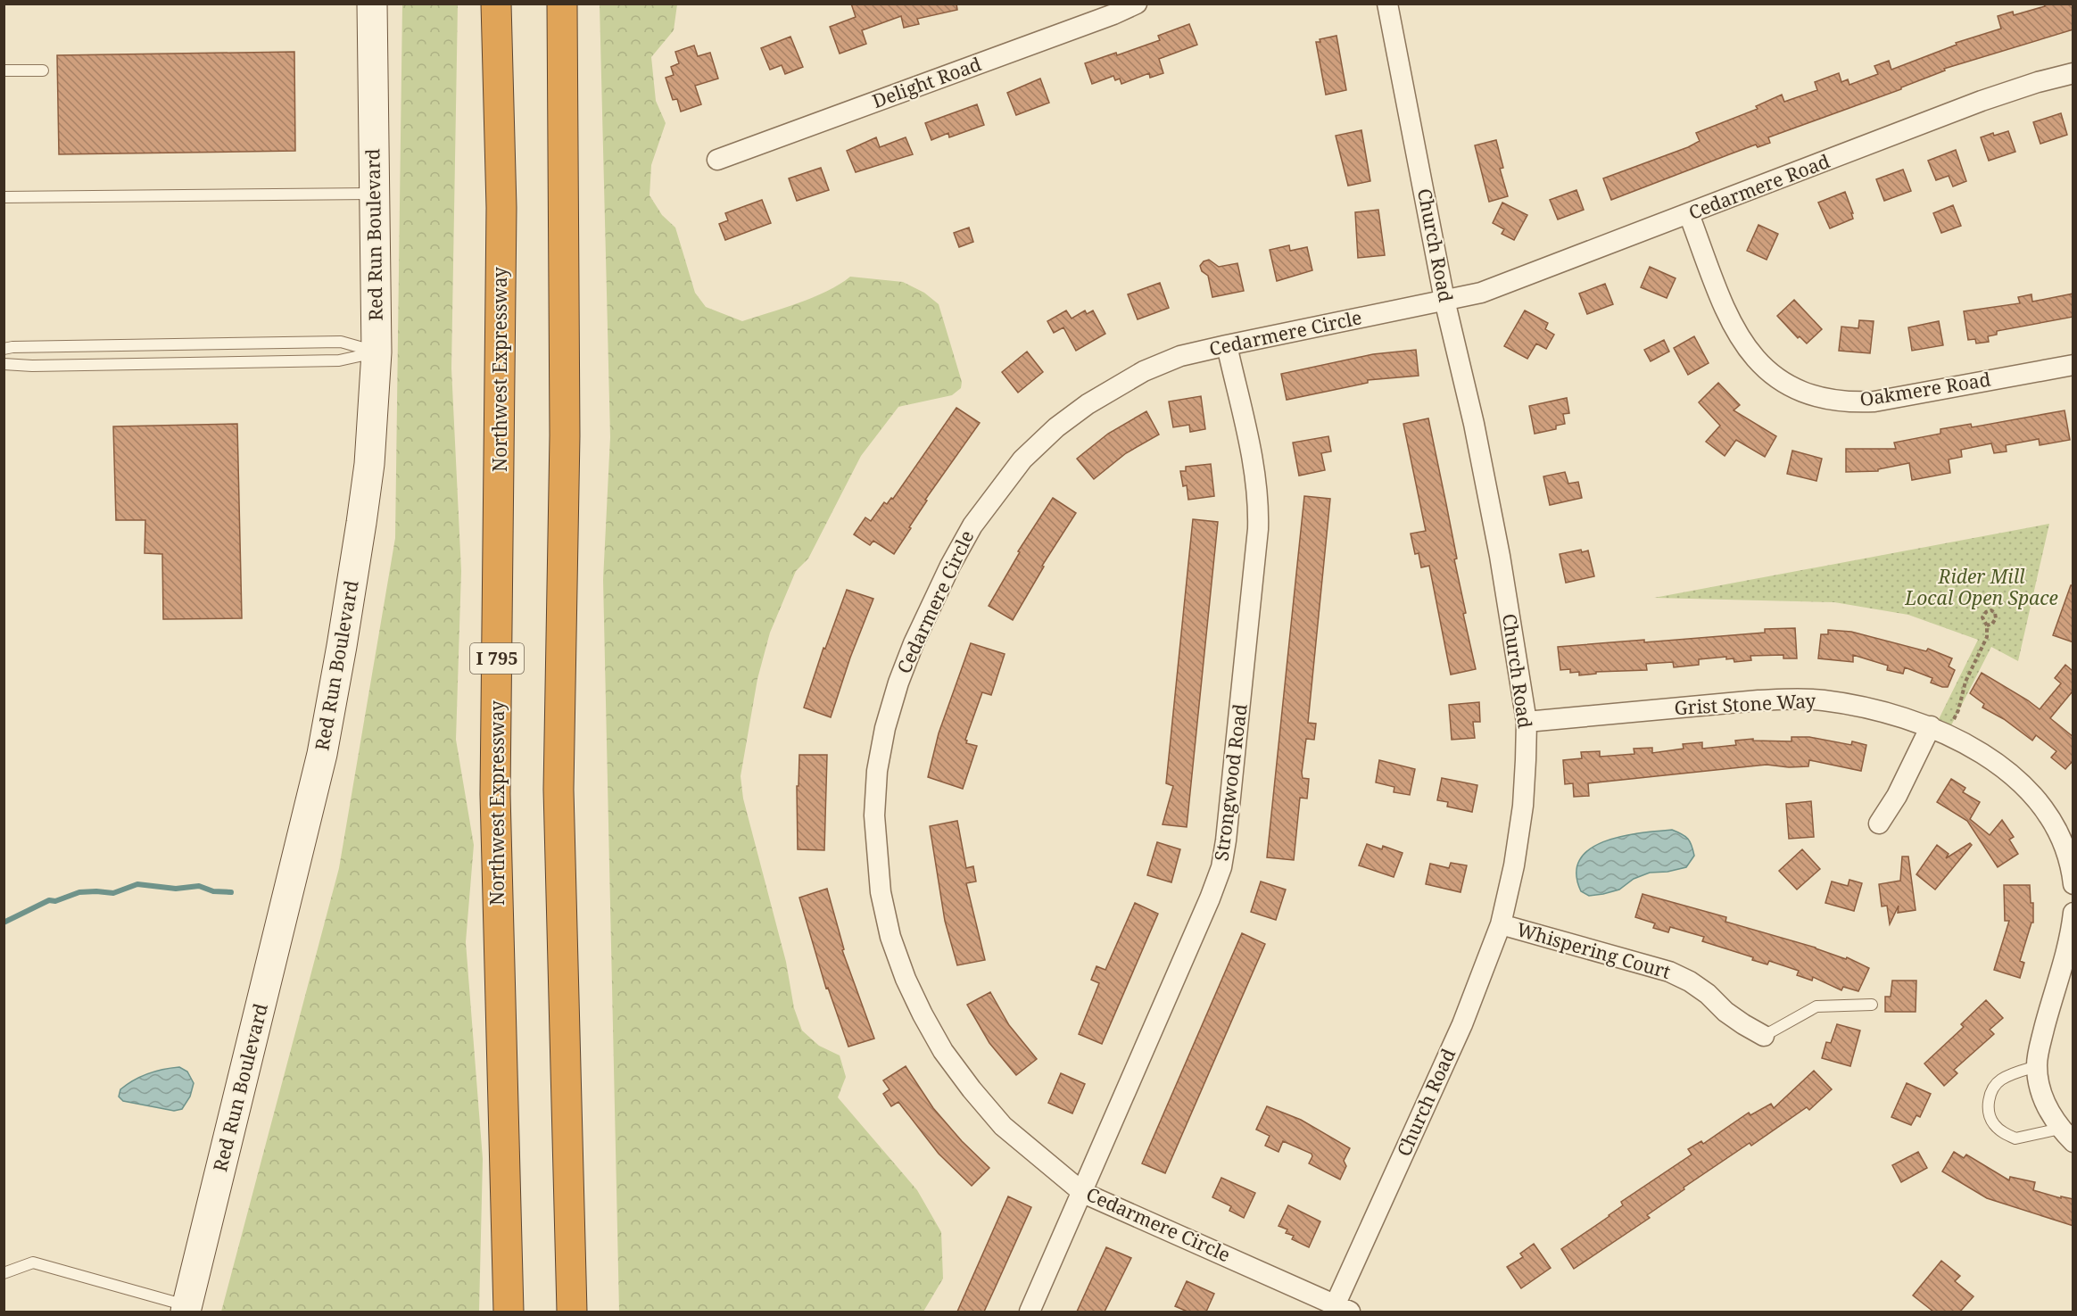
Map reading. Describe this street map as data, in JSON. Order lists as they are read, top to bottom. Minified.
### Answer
{"streets":{"highway":["Northwest Expressway","I 795"],"main road":["Red Run Boulevard"],"street":["Delight Road","Cedarmere Road","Church Road","Cedarmere Circle","Oakmere Road","Grist Stone Way","Strongwood Road","Whispering Court"]},"crossings":[["Cedarmere Road","Church Road"],["Cedarmere Road","Cedarmere Circle"],["Cedarmere Road","Oakmere Road"],["Church Road","Cedarmere Circle"],["Church Road","Grist Stone Way"],["Church Road","Whispering Court"],["Cedarmere Circle","Strongwood Road"]],"parks":["Rider Mill Local Open Space"]}
